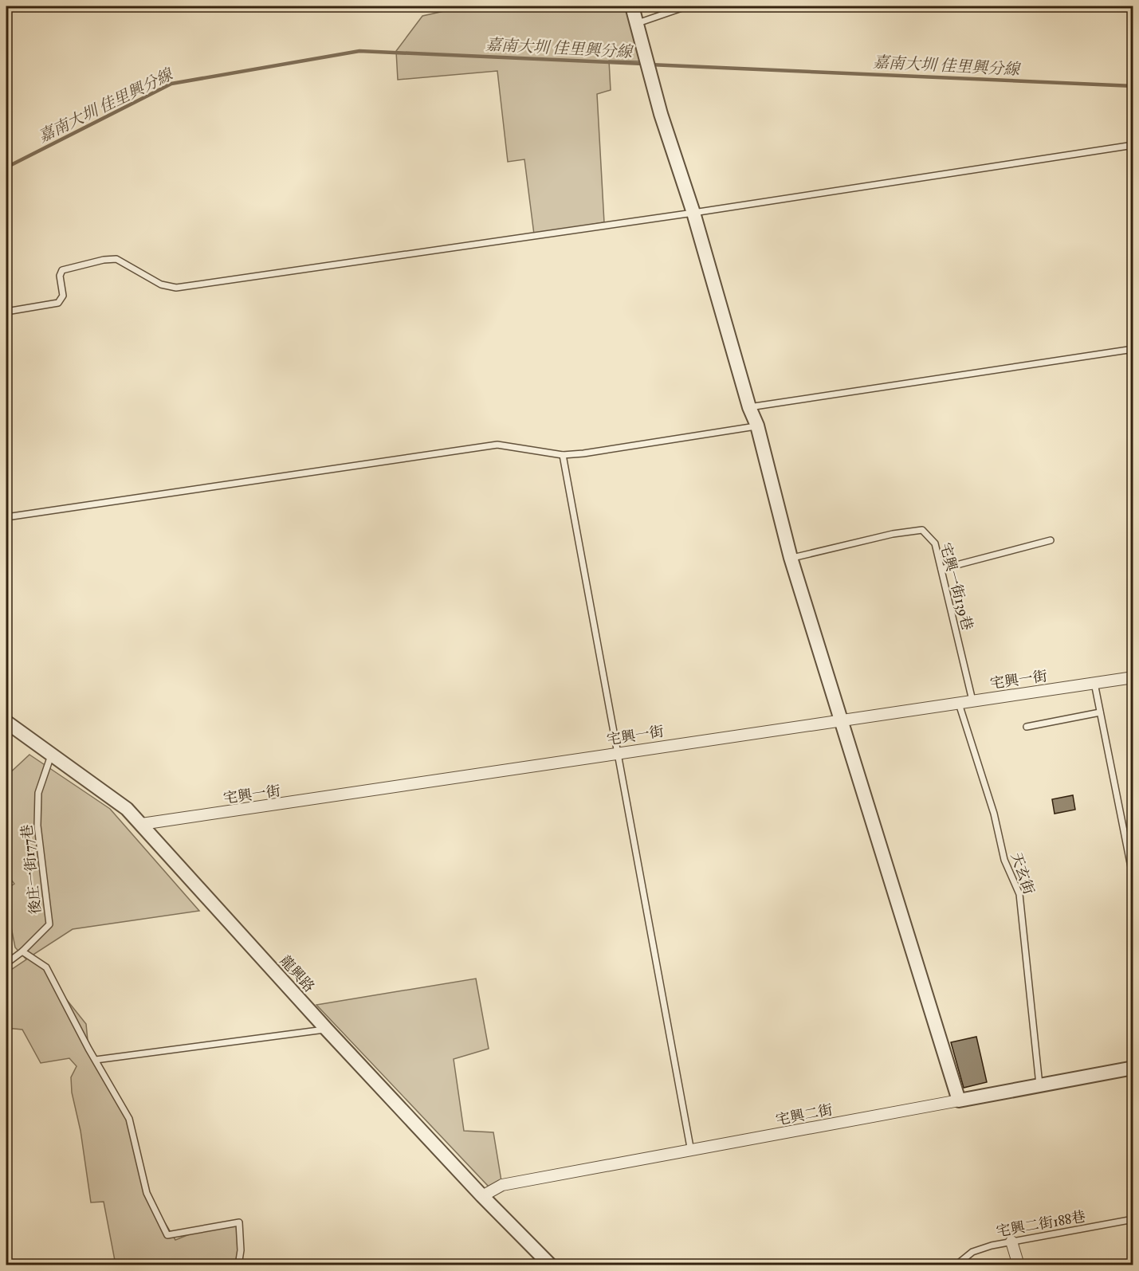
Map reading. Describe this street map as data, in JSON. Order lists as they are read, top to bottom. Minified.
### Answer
{"streets":{"street":["宅興一街","龍興路","宅興二街"],"lane":["宅興一街139巷","後庄一街177巷","天玄街","宅興二街188巷"]},"crossings":[["宅興一街139巷","宅興一街"],["宅興一街","天玄街"],["宅興一街","龍興路"],["後庄一街177巷","龍興路"],["天玄街","宅興二街"],["龍興路","宅興二街"]],"water":["嘉南大圳 佳里興分線"]}
